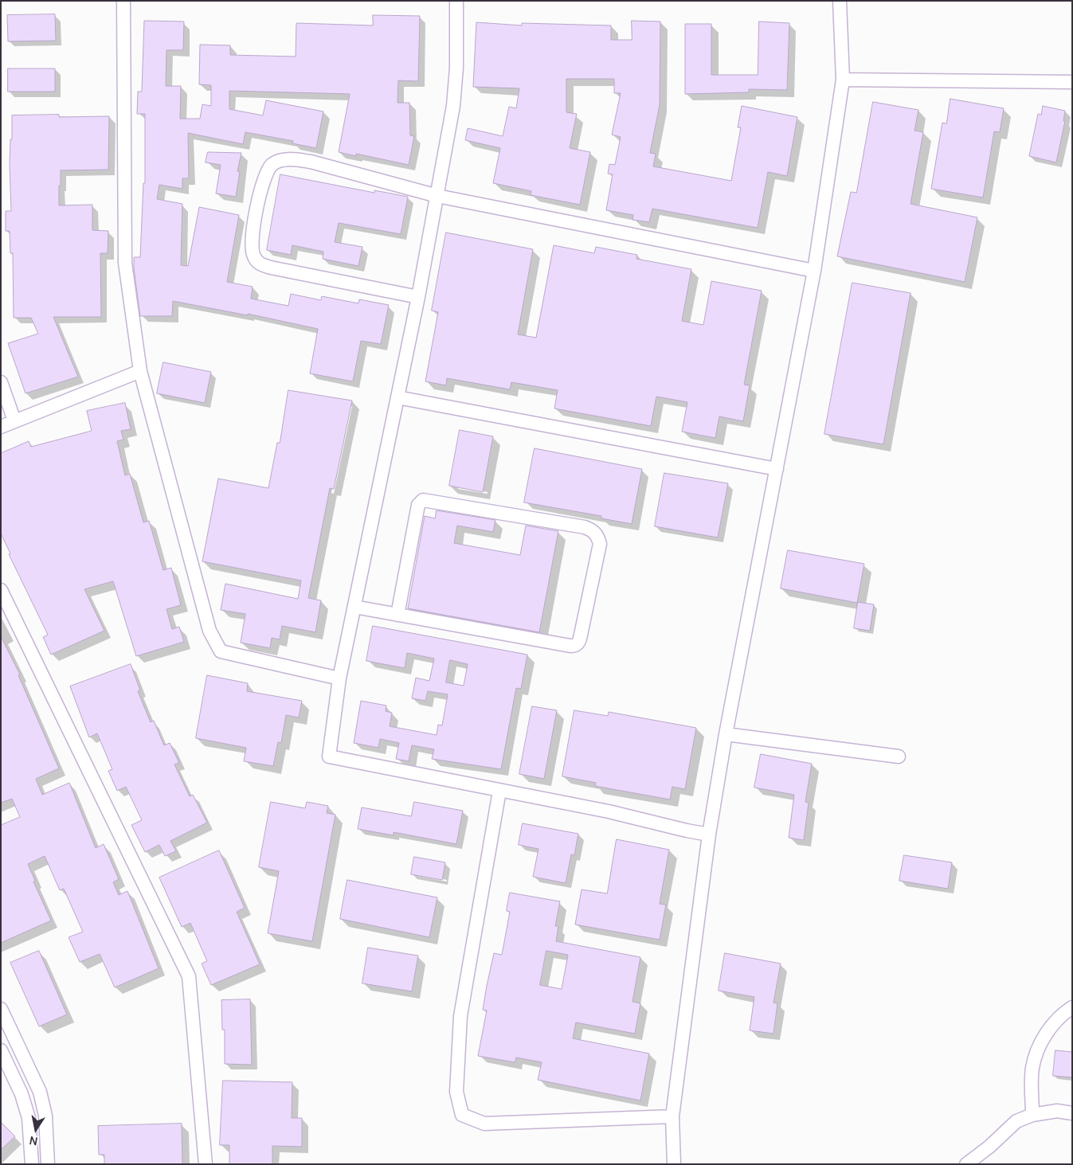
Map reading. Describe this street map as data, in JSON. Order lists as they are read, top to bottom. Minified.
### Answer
{"north":"bottom"}
